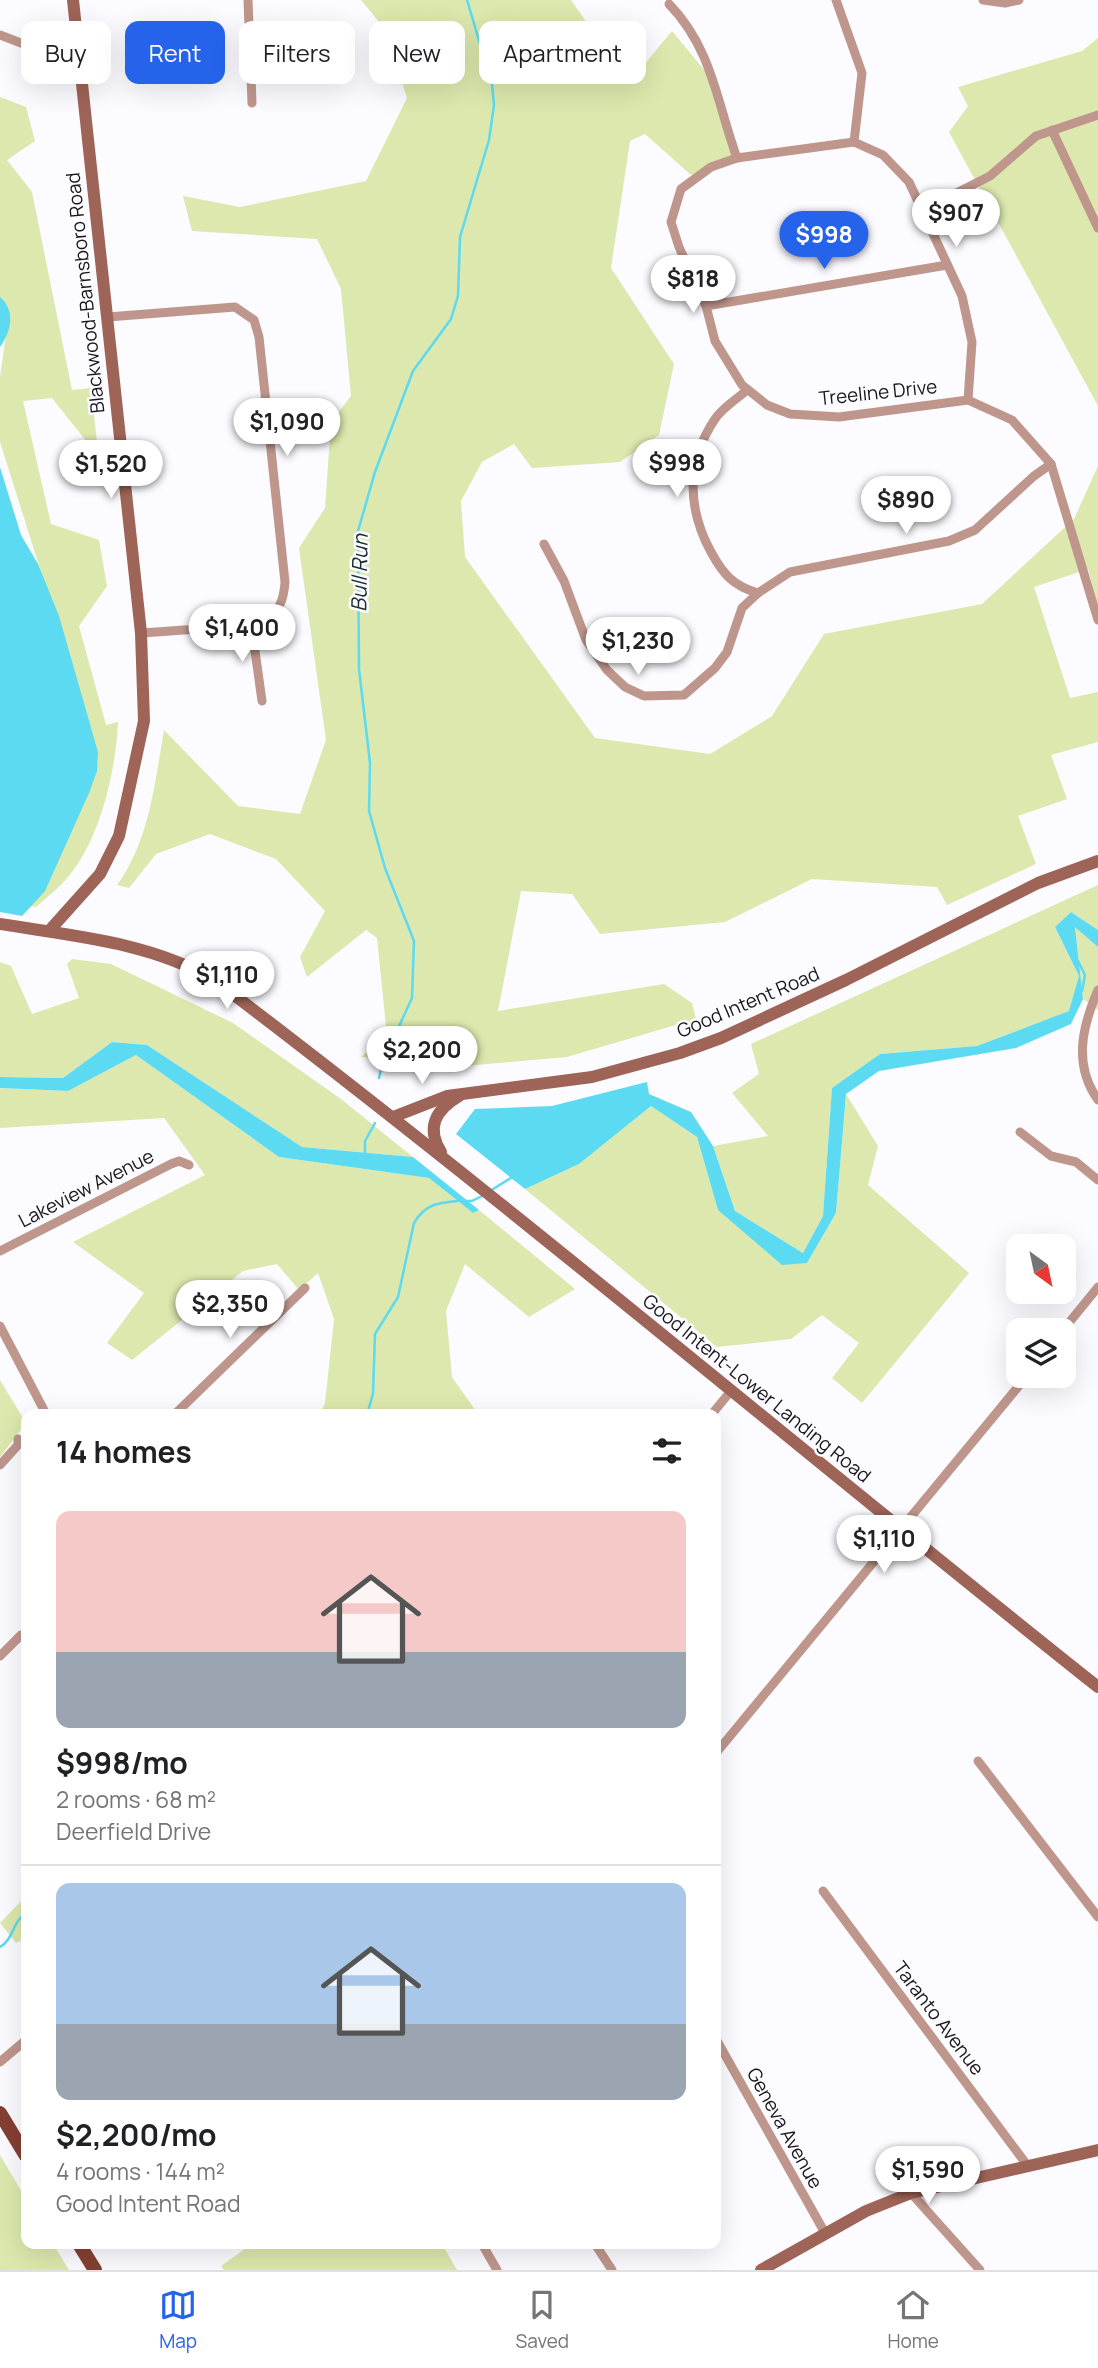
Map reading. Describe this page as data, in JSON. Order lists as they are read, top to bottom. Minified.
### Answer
{"streets":{"main road":["Blackwood-Barnsboro Road","Good Intent Road","Good Intent-Lower Landing Road"],"street":["Treeline Drive","Lakeview Avenue","Taranto Avenue","Geneva Avenue"]},"crossings":[["Blackwood-Barnsboro Road","Good Intent-Lower Landing Road"],["Good Intent Road","Good Intent-Lower Landing Road"]],"water":["Bull Run"],"north":"bottom right","page":{"chip":["Buy","Rent","Filters","New","Apartment"],"price":["$907","$998","$818","$1,090","$998","$1,520","$890","$1,400","$1,230","$1,110","$2,200","$2,350","$1,110","$1,590"],"heading":"14 homes","list":[{"name":"$998/mo","note":"2 rooms · 68 m² · Deerfield Drive"},{"name":"$2,200/mo","note":"4 rooms · 144 m² · Good Intent Road"}],"tabs":["Map","Saved","Home"]}}
